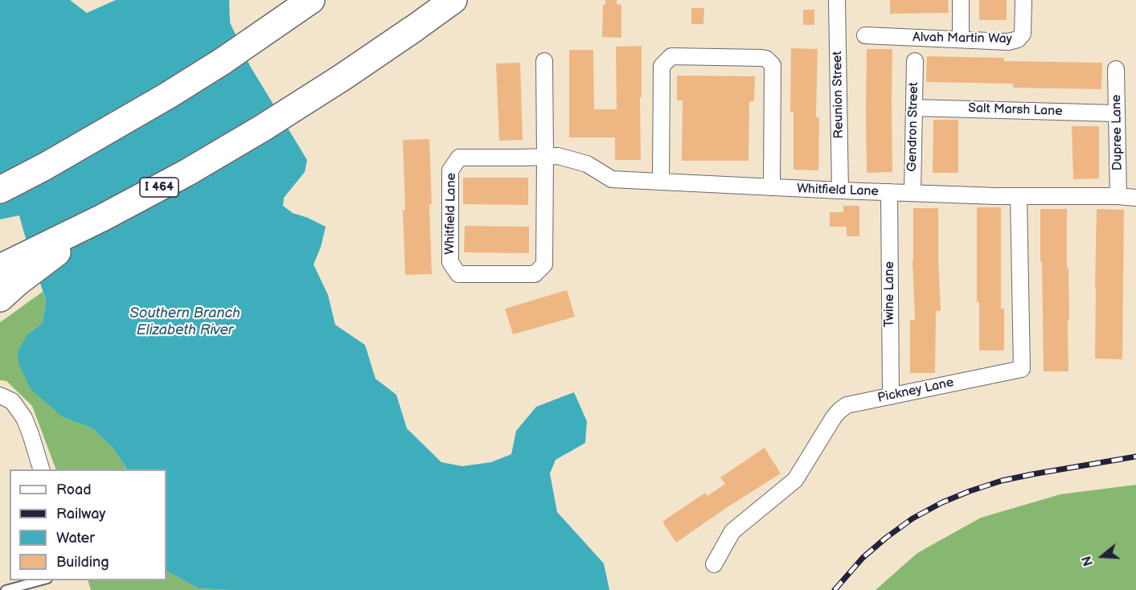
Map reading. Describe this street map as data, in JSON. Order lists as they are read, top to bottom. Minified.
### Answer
{"streets":{"highway":["I 464"],"street":["Alvah Martin Way","Reunion Street","Salt Marsh Lane","Gendron Street","Dupree Lane","Whitfield Lane","Twine Lane","Pickney Lane"]},"crossings":[["Reunion Street","Whitfield Lane"],["Salt Marsh Lane","Gendron Street"],["Salt Marsh Lane","Dupree Lane"],["Gendron Street","Whitfield Lane"],["Dupree Lane","Whitfield Lane"],["Whitfield Lane","Twine Lane"],["Whitfield Lane","Pickney Lane"],["Twine Lane","Pickney Lane"]],"water":["Southern Branch Elizabeth River"],"legend":["Road","Railway","Water","Building"],"north":"left"}
